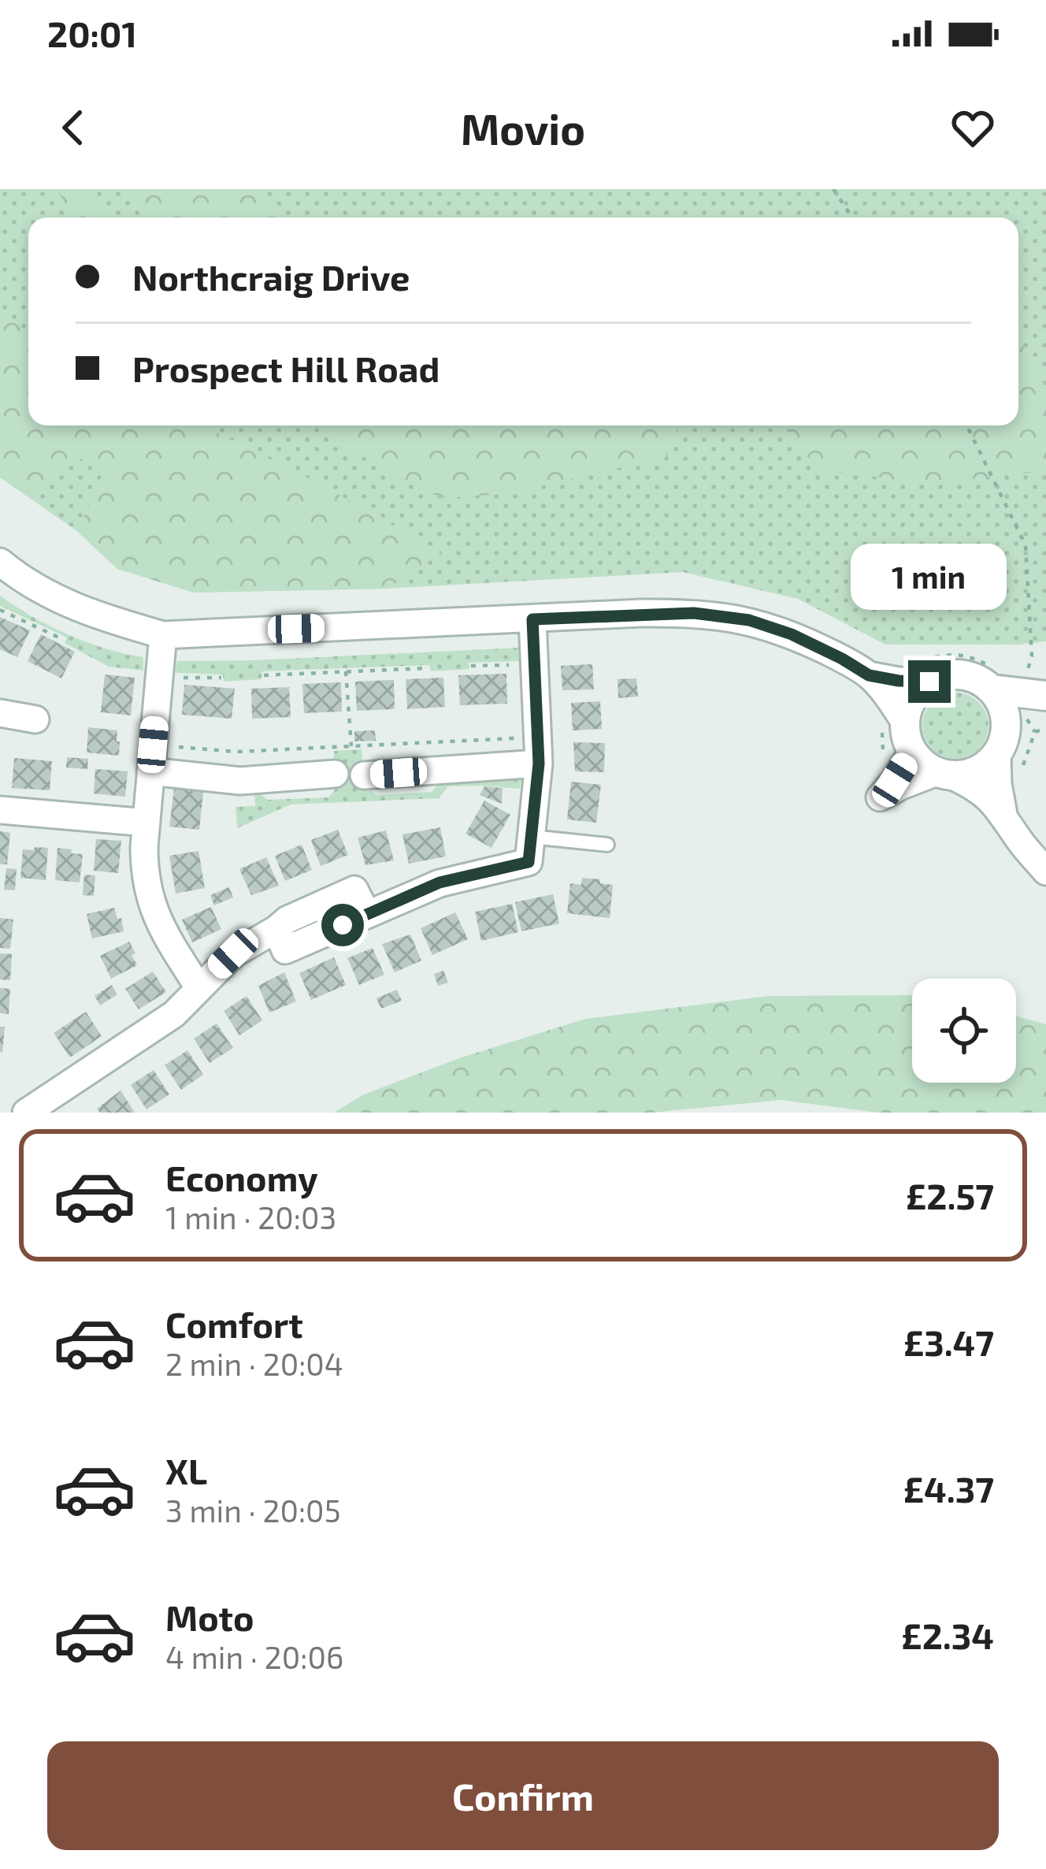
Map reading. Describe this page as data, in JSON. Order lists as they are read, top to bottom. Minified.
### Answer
{"page":{"status":"20:01","header":"Movio","banner":["Northcraig Drive","Prospect Hill Road"],"bubble":"1 min","list":[{"name":"Economy","note":"1 min · 20:03","value":"£2.57"},{"name":"Comfort","note":"2 min · 20:04","value":"£3.47"},{"name":"XL","note":"3 min · 20:05","value":"£4.37"},{"name":"Moto","note":"4 min · 20:06","value":"£2.34"}],"buttons":"Confirm"}}
